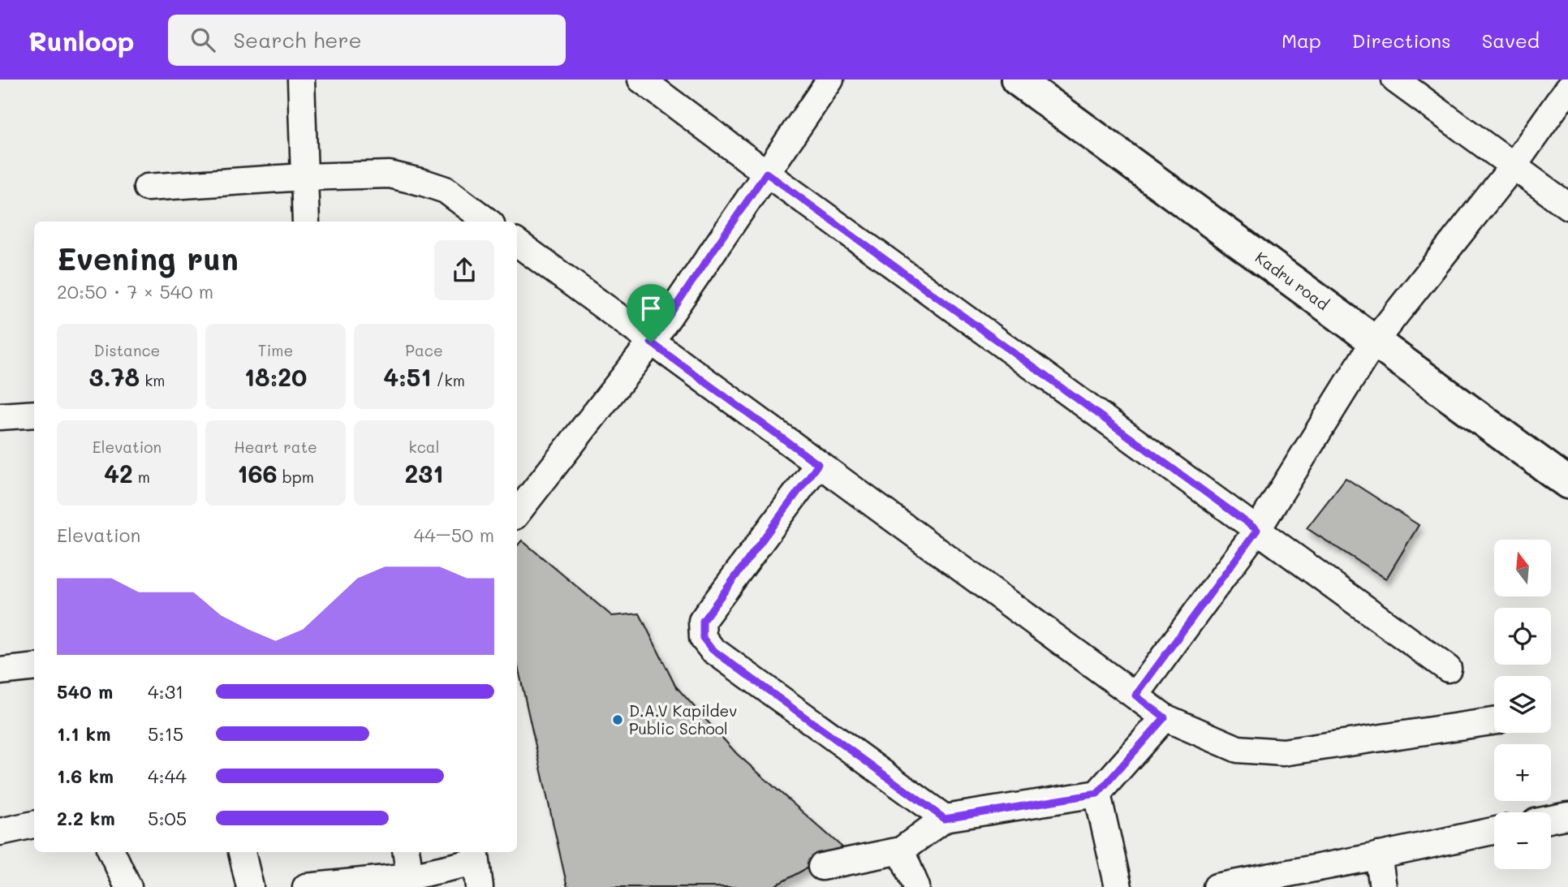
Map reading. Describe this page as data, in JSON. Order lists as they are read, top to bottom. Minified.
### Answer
{"streets":{"main road":["Kadru road"]},"places":["D.A.V Kapildev Public School"],"north":"top","page":{"header":"Runloop","search":"Search here","nav":["Map","Directions","Saved"],"heading":["Evening run","20:50 · 7 × 540 m"],"stats":[["Distance","3.78 km"],["Time","18:20"],["Pace","4:51 /km"],["Elevation","42 m"],["Heart rate","166 bpm"],["kcal","231"]],"chart":["Elevation","44–50 m"],"map_buttons":["+","−"],"list":[{"name":"540 m","note":"4:31"},{"name":"1.1 km","note":"5:15"},{"name":"1.6 km","note":"4:44"},{"name":"2.2 km","note":"5:05"}]}}
